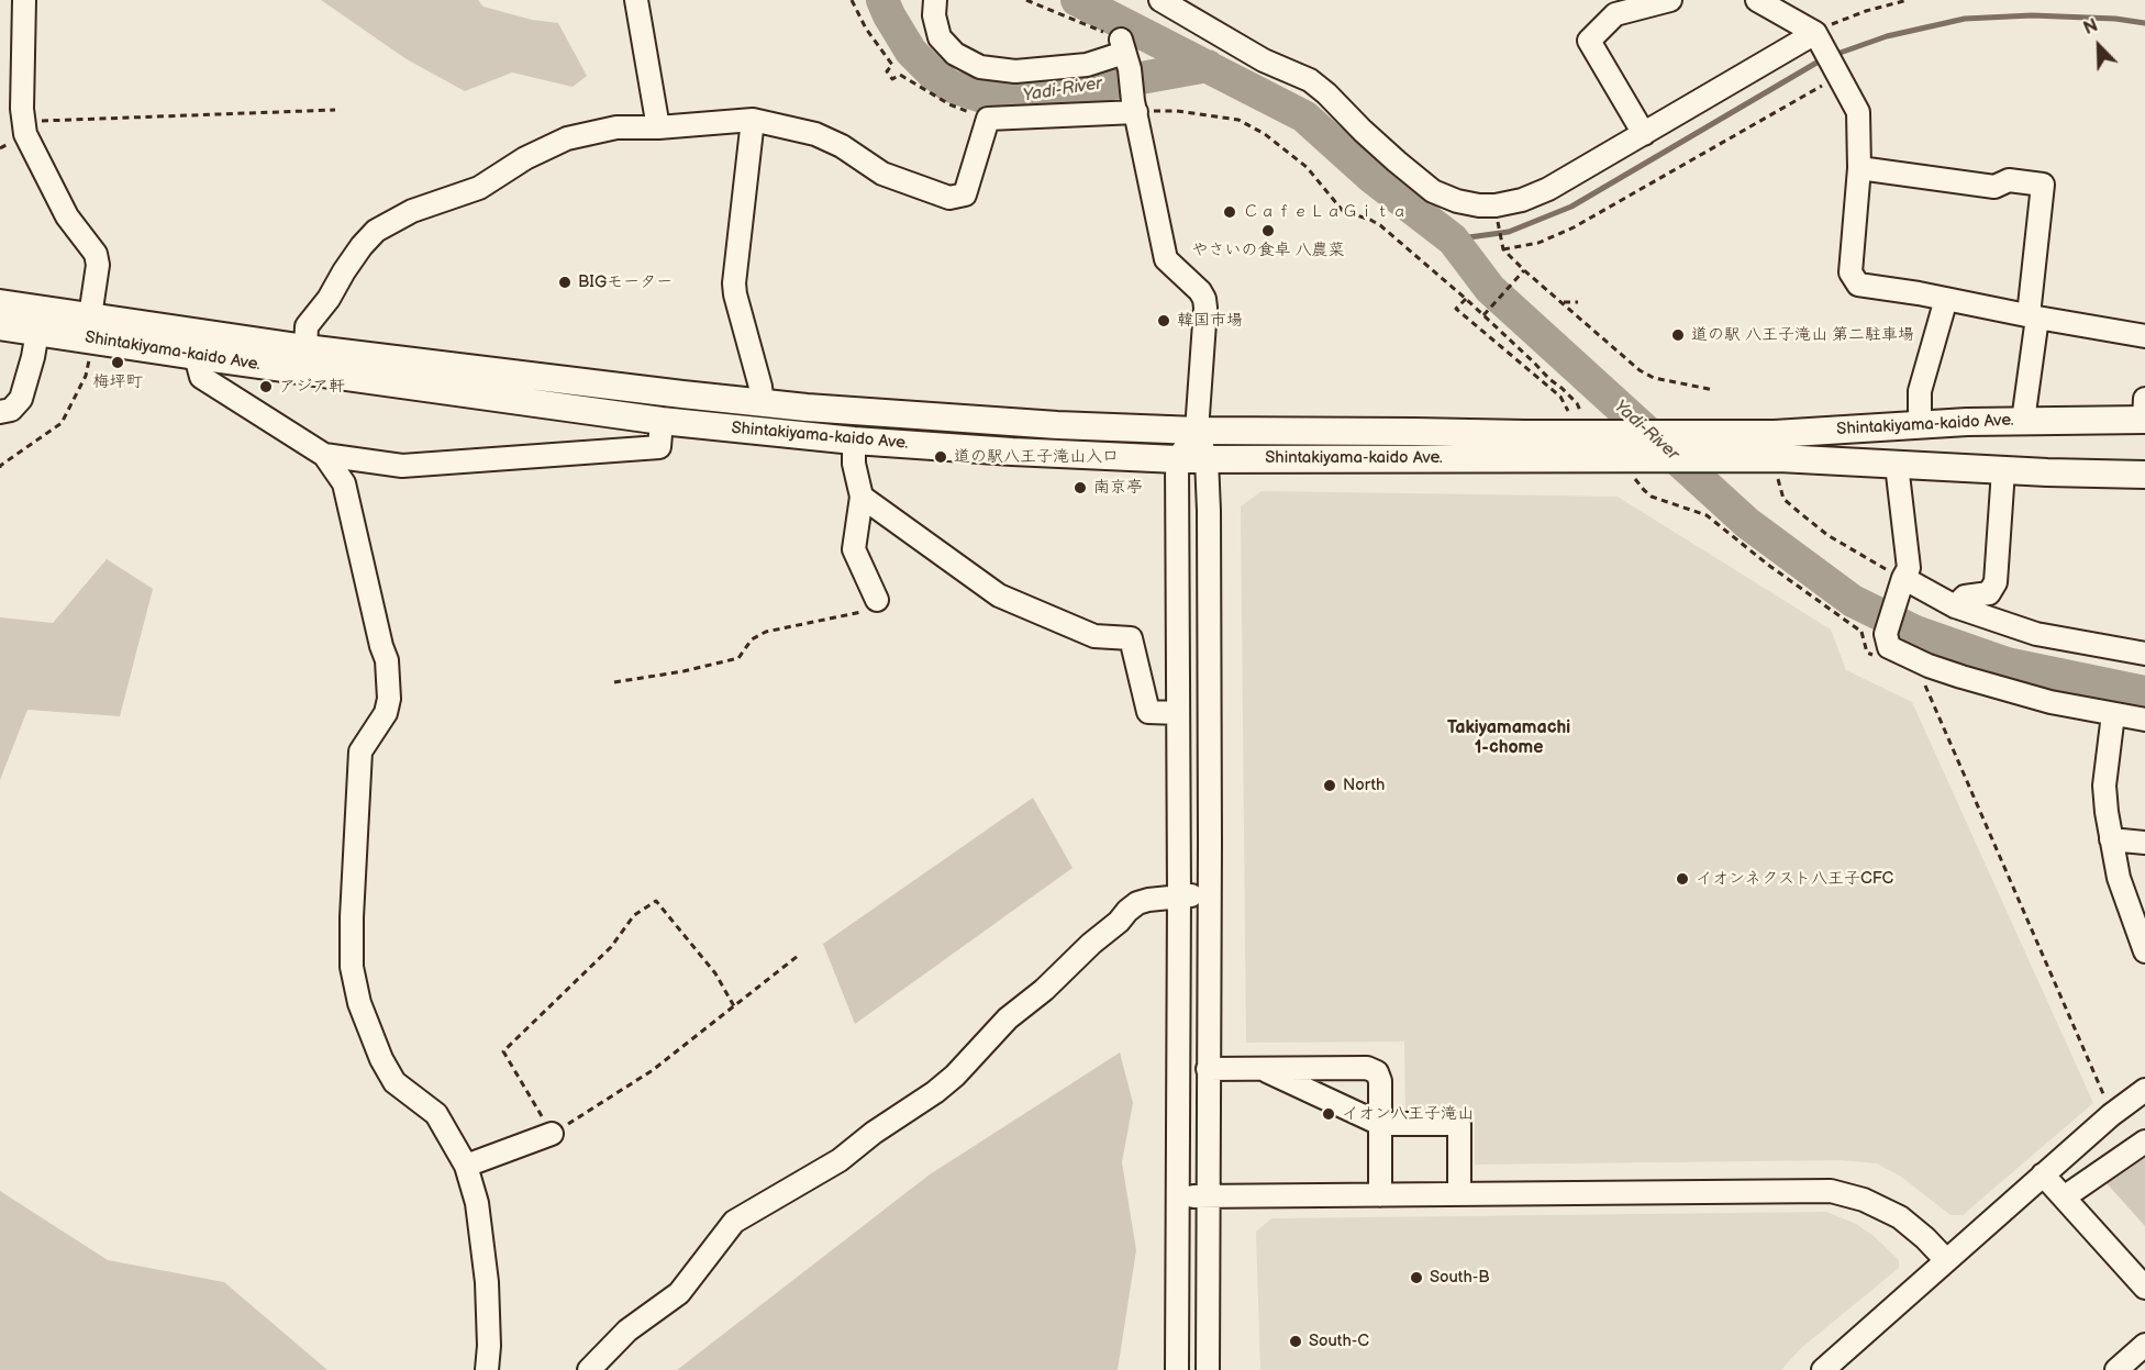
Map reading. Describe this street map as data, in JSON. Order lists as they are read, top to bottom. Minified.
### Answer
{"streets":{"main road":["Shintakiyama-kaido Ave."]},"districts":["Takiyamamachi 1-chome"],"water":["Yadi-River"],"places":["ＣａｆｅＬａＧｉｔａ","やさいの食卓 八農菜","BIGモーター","韓国市場","道の駅 八王子滝山 第二駐車場","梅坪町","アジア軒","道の駅八王子滝山入口","南京亭","North","イオンネクスト八王子CFC","イオン八王子滝山","South-B","South-C"],"north":"top left"}
